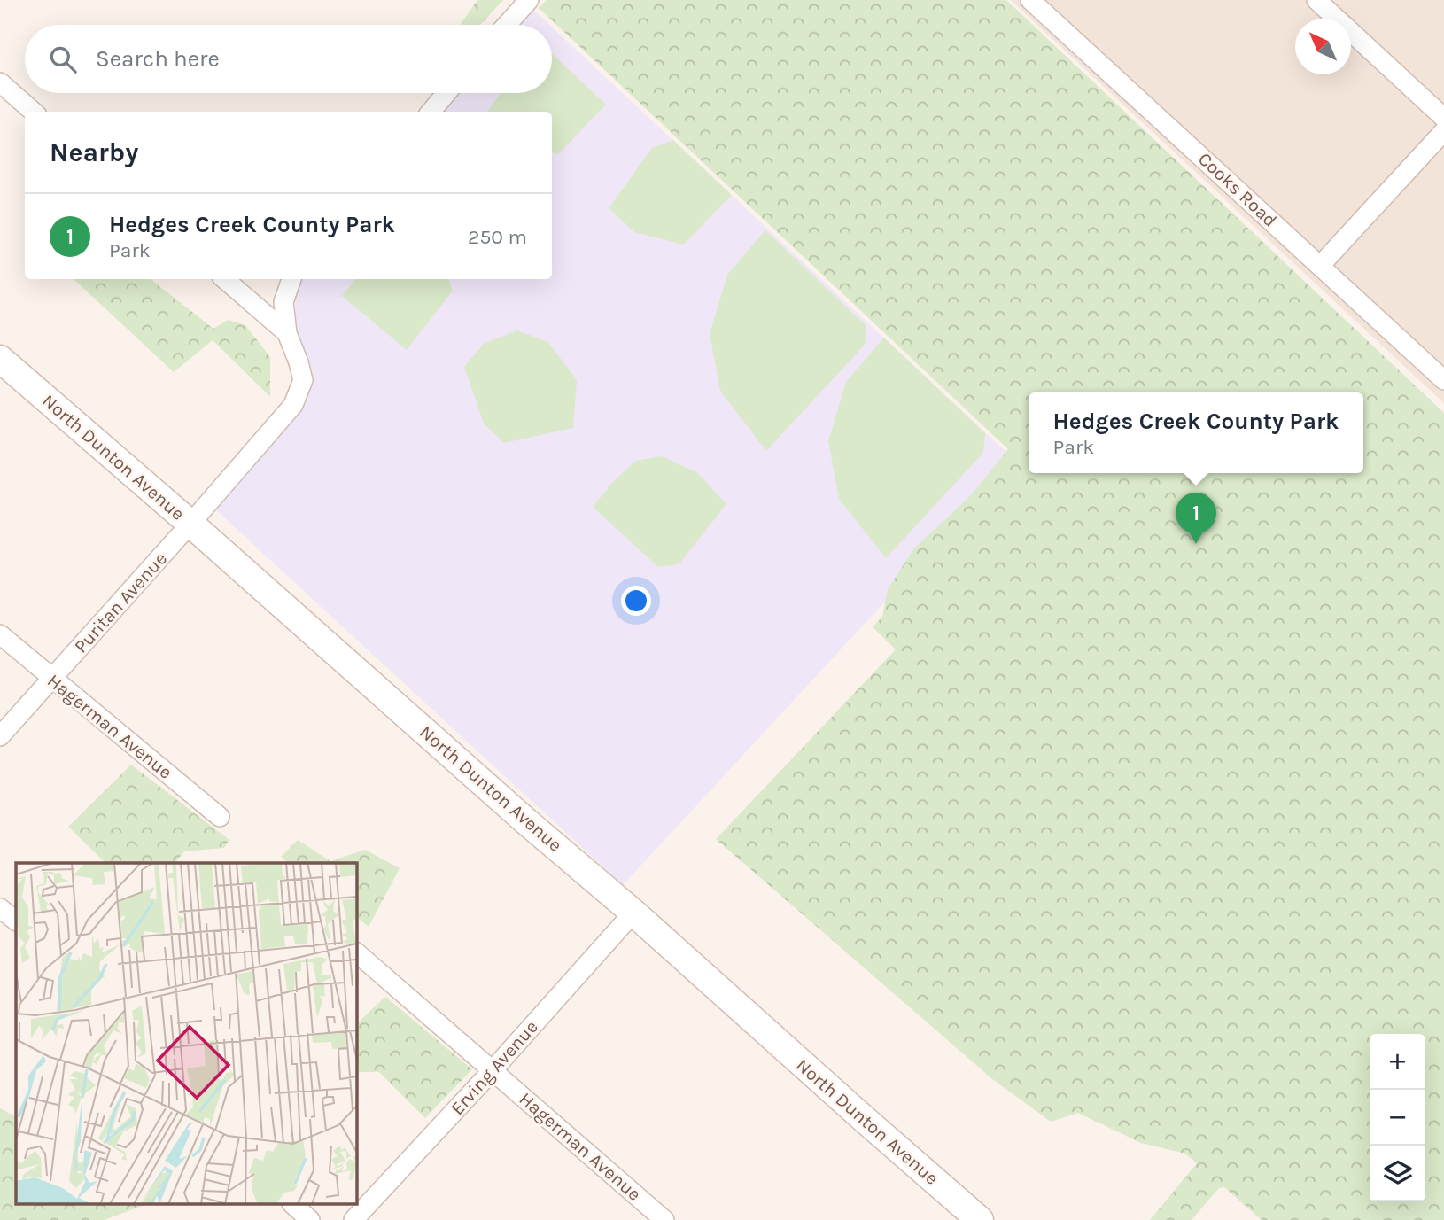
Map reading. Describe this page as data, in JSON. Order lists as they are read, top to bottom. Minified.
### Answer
{"streets":{"street":["Cooks Road","North Dunton Avenue","Puritan Avenue","Hagerman Avenue","Erving Avenue"]},"crossings":[["North Dunton Avenue","Puritan Avenue"],["North Dunton Avenue","Erving Avenue"],["Puritan Avenue","Hagerman Avenue"],["Hagerman Avenue","Erving Avenue"]],"north":"top left","page":{"search":"Search here","heading":"Nearby","list":[{"mark":"1","name":"Hedges Creek County Park","note":"Park","value":"250 m"}],"popup":["Hedges Creek County Park","Park"],"pins":"1","map_buttons":["+","−"]}}
